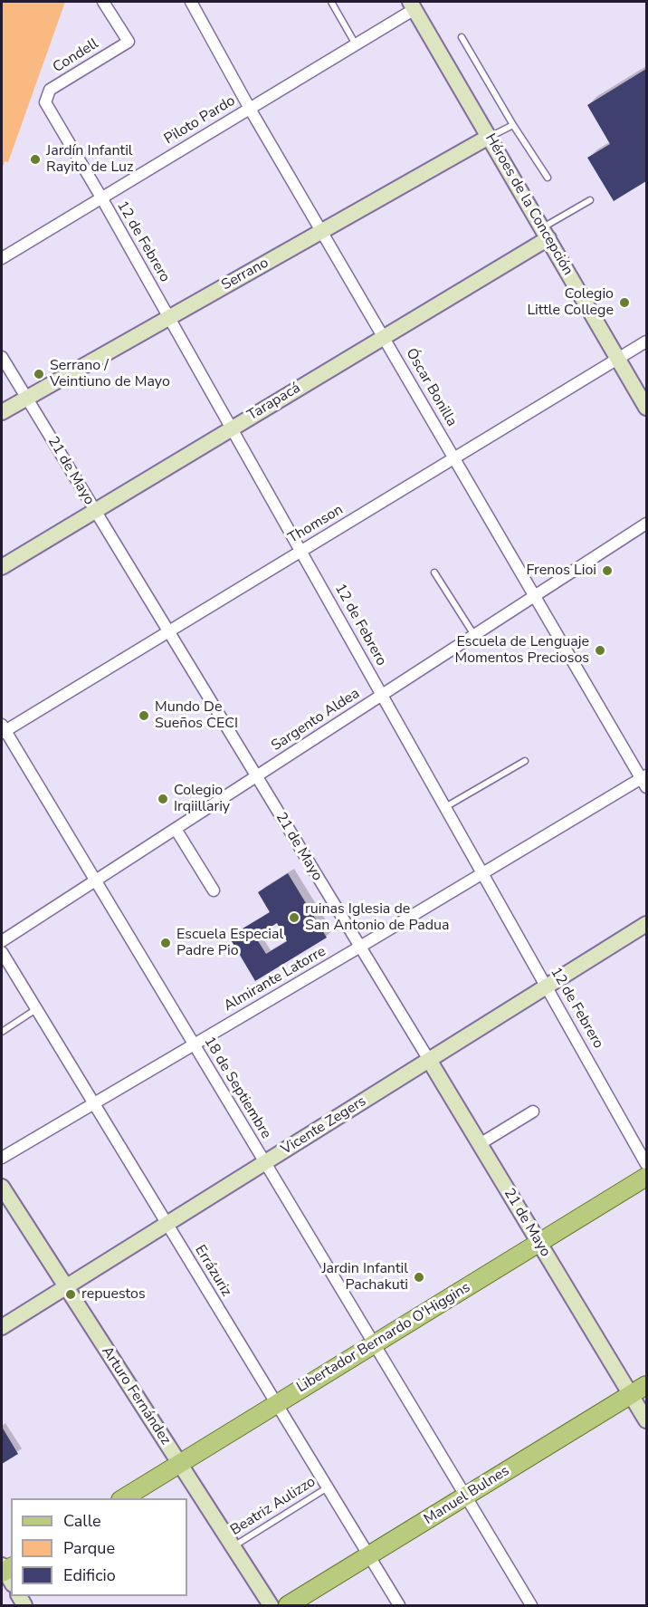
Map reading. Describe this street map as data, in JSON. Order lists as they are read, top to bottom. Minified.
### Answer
{"streets":{"main road":["Libertador Bernardo O'Higgins","Manuel Bulnes"],"street":["Condell","Piloto Pardo","Héroes de la Concepción","12 de Febrero","Serrano","Óscar Bonilla","Tarapacá","21 de Mayo","Thomson","Sargento Aldea","Almirante Latorre","18 de Septiembre","Vicente Zegers","Errázuriz","Arturo Fernández"],"lane":["Beatriz Aulizzo"]},"crossings":[["Condell","12 de Febrero"],["Piloto Pardo","Héroes de la Concepción"],["Piloto Pardo","12 de Febrero"],["Piloto Pardo","Óscar Bonilla"],["Héroes de la Concepción","Serrano"],["Héroes de la Concepción","Tarapacá"],["Héroes de la Concepción","Thomson"],["12 de Febrero","Serrano"],["12 de Febrero","Tarapacá"],["12 de Febrero","Thomson"],["12 de Febrero","Sargento Aldea"],["12 de Febrero","Almirante Latorre"],["12 de Febrero","Vicente Zegers"],["Serrano","Óscar Bonilla"],["Serrano","21 de Mayo"],["Óscar Bonilla","Tarapacá"],["Óscar Bonilla","Thomson"],["Óscar Bonilla","Sargento Aldea"],["Óscar Bonilla","Almirante Latorre"],["Tarapacá","21 de Mayo"],["21 de Mayo","Thomson"],["21 de Mayo","Sargento Aldea"],["21 de Mayo","Almirante Latorre"],["21 de Mayo","Vicente Zegers"],["21 de Mayo","Libertador Bernardo O'Higgins"],["21 de Mayo","Manuel Bulnes"],["Thomson","18 de Septiembre"],["Sargento Aldea","18 de Septiembre"],["Almirante Latorre","18 de Septiembre"],["Almirante Latorre","Errázuriz"],["18 de Septiembre","Vicente Zegers"],["18 de Septiembre","Libertador Bernardo O'Higgins"],["18 de Septiembre","Manuel Bulnes"],["Vicente Zegers","Errázuriz"],["Vicente Zegers","Arturo Fernández"],["Errázuriz","Libertador Bernardo O'Higgins"],["Errázuriz","Manuel Bulnes"],["Errázuriz","Beatriz Aulizzo"],["Libertador Bernardo O'Higgins","Arturo Fernández"],["Arturo Fernández","Beatriz Aulizzo"]],"places":["Jardín Infantil Rayito de Luz","Colegio Little College","Serrano / Veintiuno de Mayo","Frenos Lioi","Escuela de Lenguaje Momentos Preciosos","Mundo De Sueños CECI","Colegio Irqiillariy","ruinas Iglesia de San Antonio de Padua","Escuela Especial Padre Pio","Jardin Infantil Pachakuti","repuestos"],"legend":["Calle","Parque","Edificio"]}
